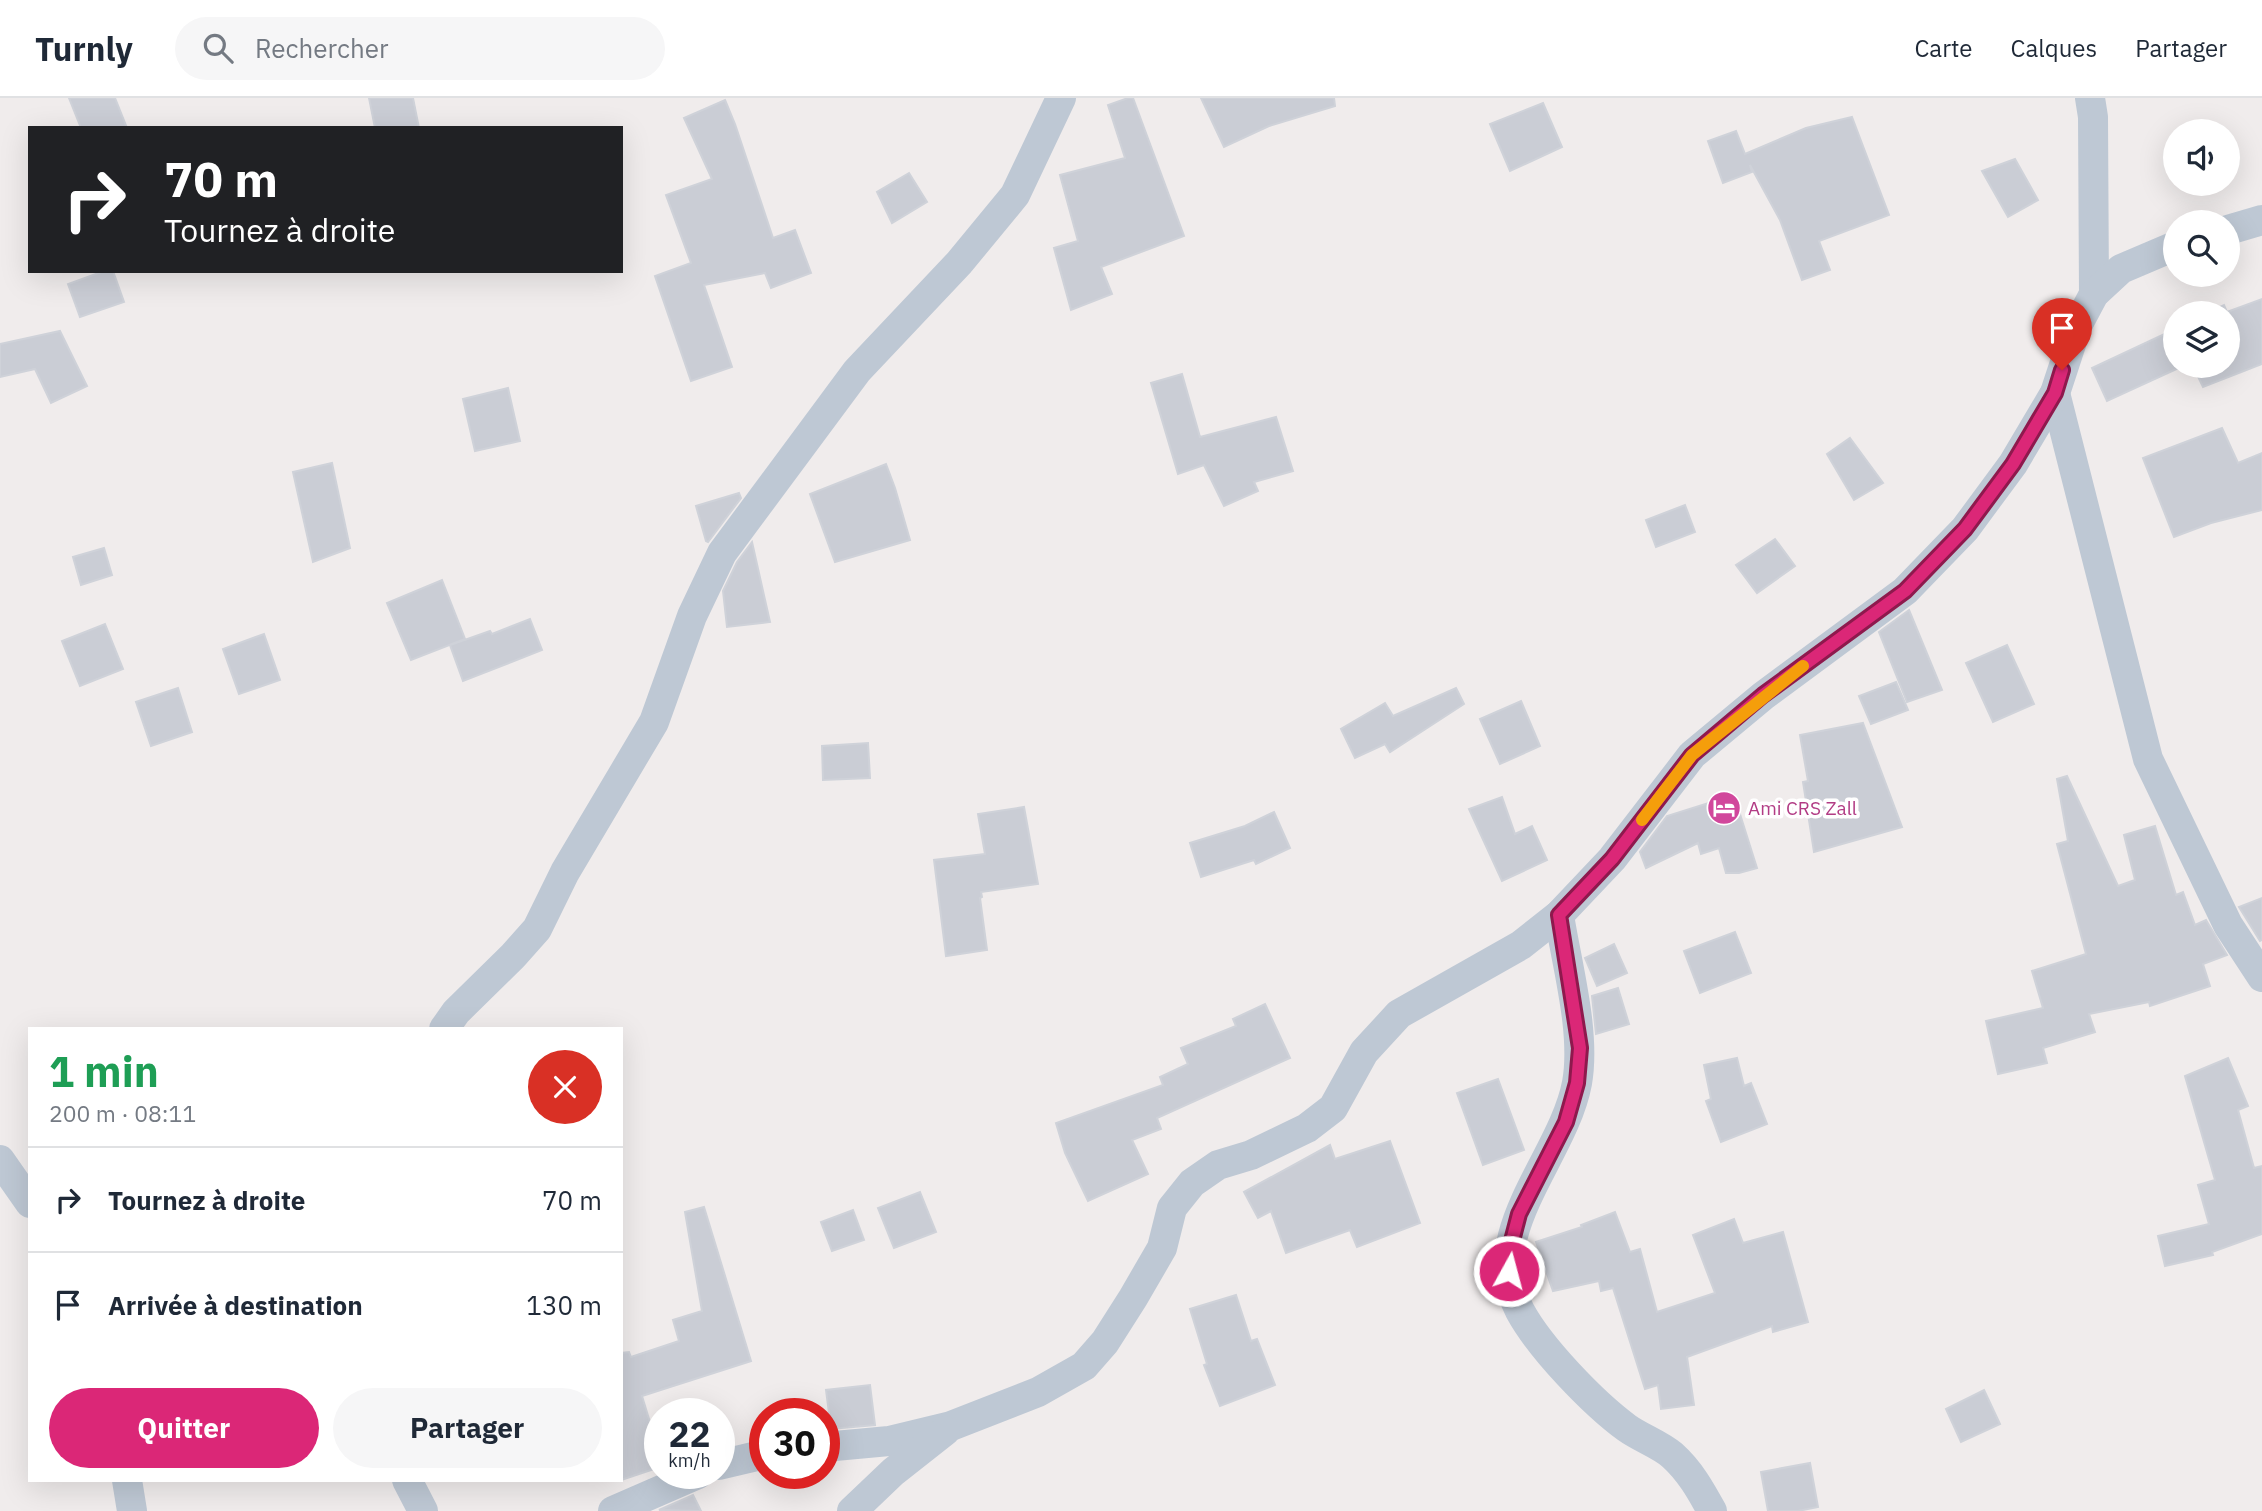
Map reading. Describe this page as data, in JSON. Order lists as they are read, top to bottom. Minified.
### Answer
{"places":{"hotel":["Ami CRS Zall"]},"page":{"header":"Turnly","search":"Rechercher","nav":["Carte","Calques","Partager"],"turn":["70 m","Tournez à droite"],"heading":["1 min","200 m · 08:11"],"list":[{"name":"Tournez à droite","value":"70 m"},{"name":"Arrivée à destination","value":"130 m"}],"buttons":["Quitter","Partager"],"speed":"22 km/h","limit":"30"}}
